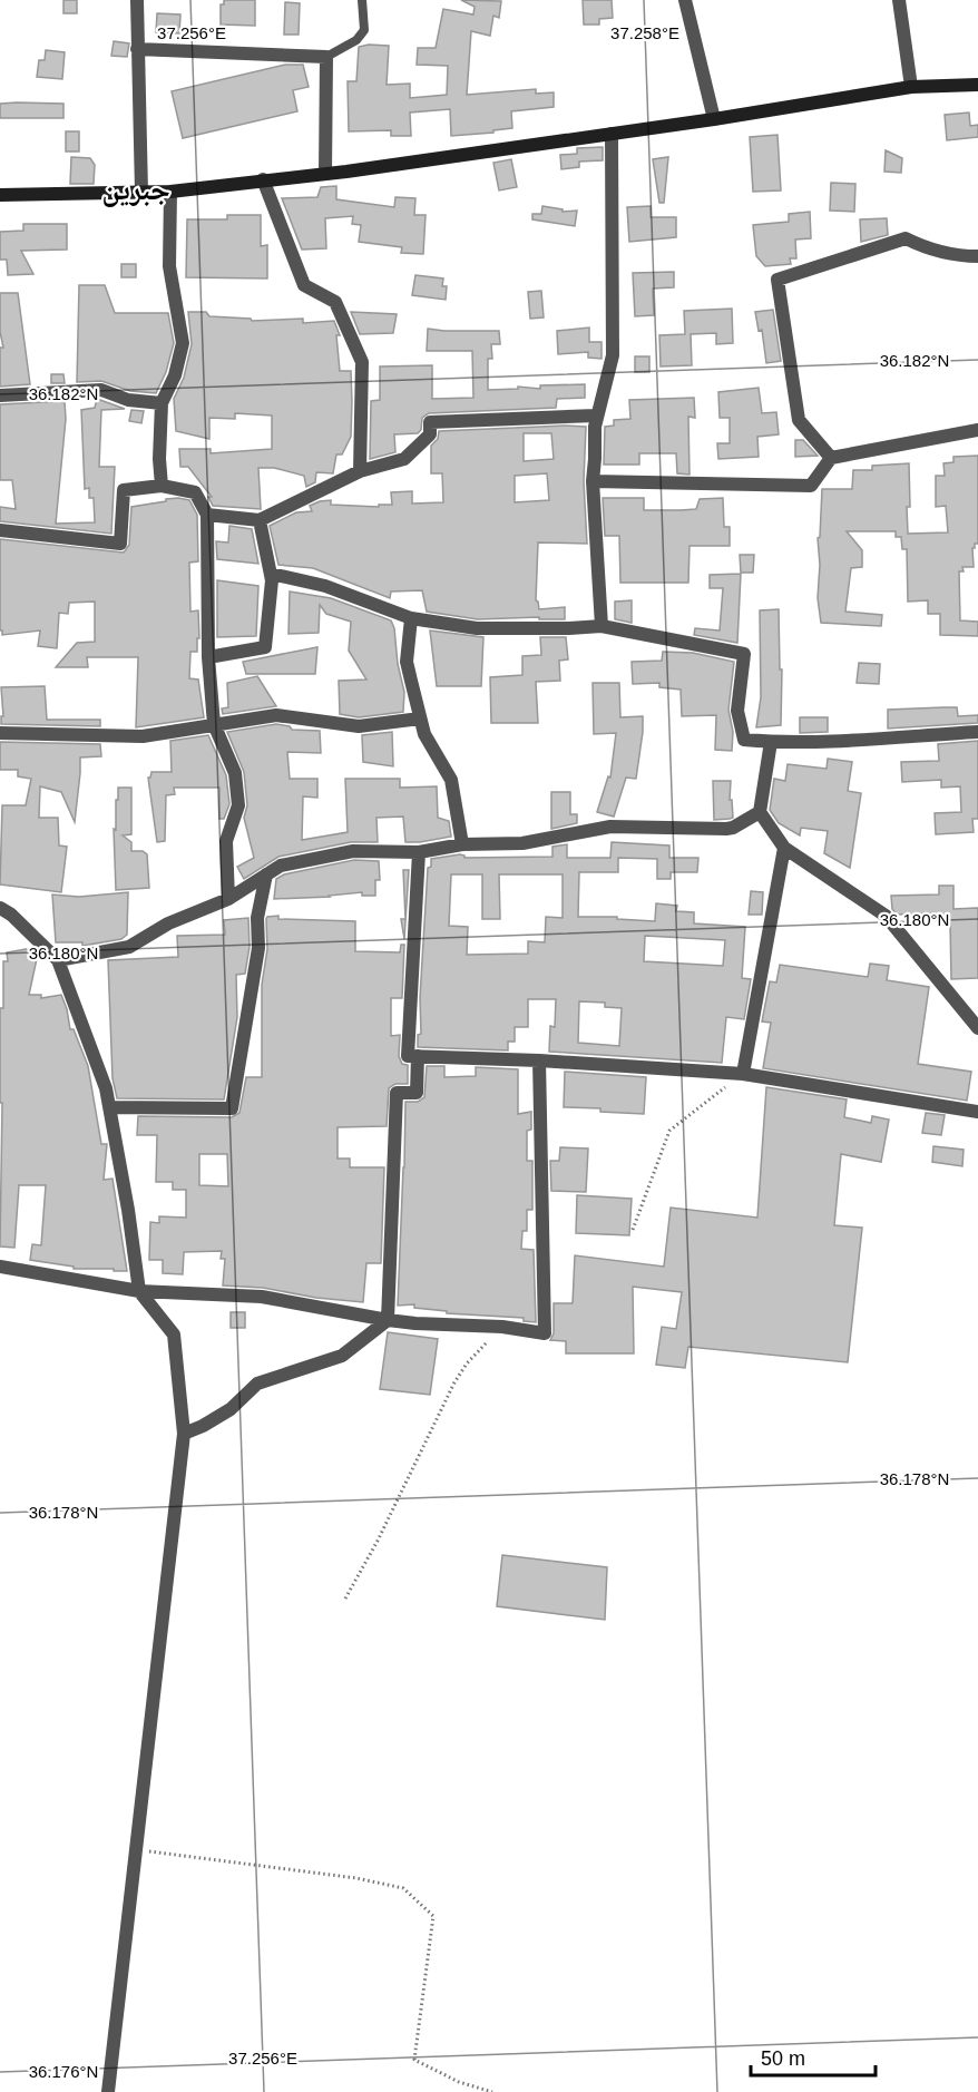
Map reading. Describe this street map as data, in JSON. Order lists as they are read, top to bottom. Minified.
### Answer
{"districts":["جبرين"],"scale_bar":"50 m","coordinates":["37.256°E","37.258°E","36.182°N","36.180°N","36.178°N","36.176°N"]}
